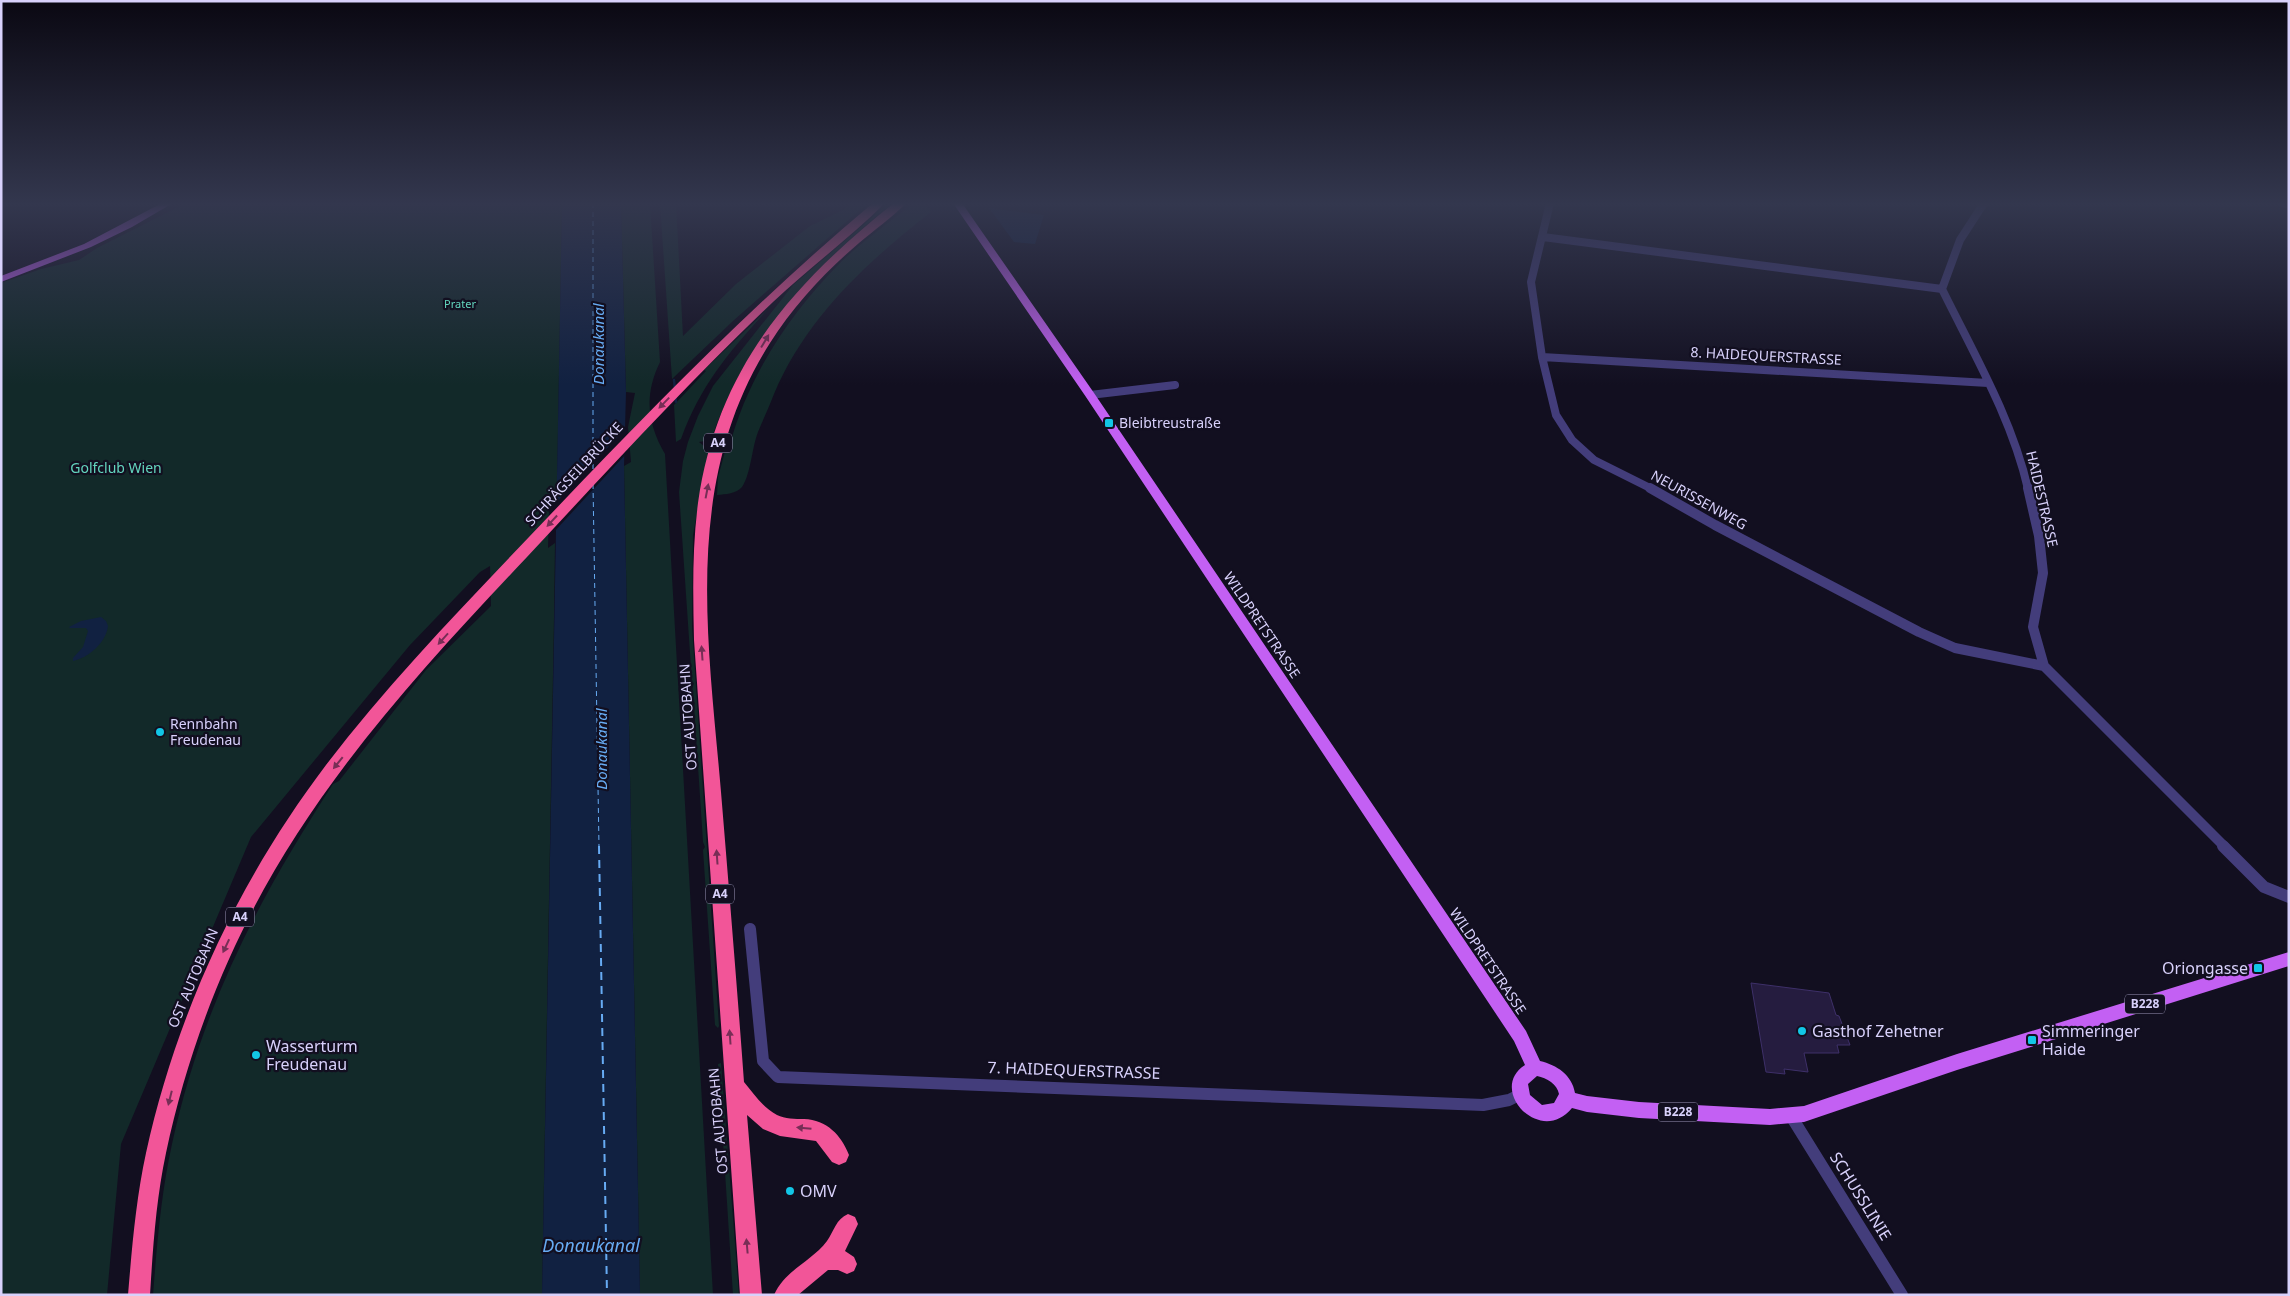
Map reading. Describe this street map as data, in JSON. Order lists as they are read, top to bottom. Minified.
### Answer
{"streets":{"highway":["A4","SCHRÄGSEILBRÜCKE","OST AUTOBAHN"],"main road":["WILDPRETSTRASSE","B228"],"street":["8. HAIDEQUERSTRASSE","HAIDESTRASSE","NEURISSENWEG","7. HAIDEQUERSTRASSE","SCHUSSLINIE"]},"crossings":[["8. HAIDEQUERSTRASSE","HAIDESTRASSE"],["8. HAIDEQUERSTRASSE","NEURISSENWEG"],["SCHRÄGSEILBRÜCKE","OST AUTOBAHN"],["HAIDESTRASSE","NEURISSENWEG"],["WILDPRETSTRASSE","B228"],["WILDPRETSTRASSE","7. HAIDEQUERSTRASSE"],["B228","7. HAIDEQUERSTRASSE"],["B228","SCHUSSLINIE"]],"one_way":["SCHRÄGSEILBRÜCKE"],"water":["Donaukanal"],"parks":["Prater","Golfclub Wien"],"places":{"transit":["Bleibtreustraße","Oriongasse","Simmeringer Haide"],"other":["Rennbahn Freudenau","Gasthof Zehetner","Wasserturm Freudenau","OMV"]}}
